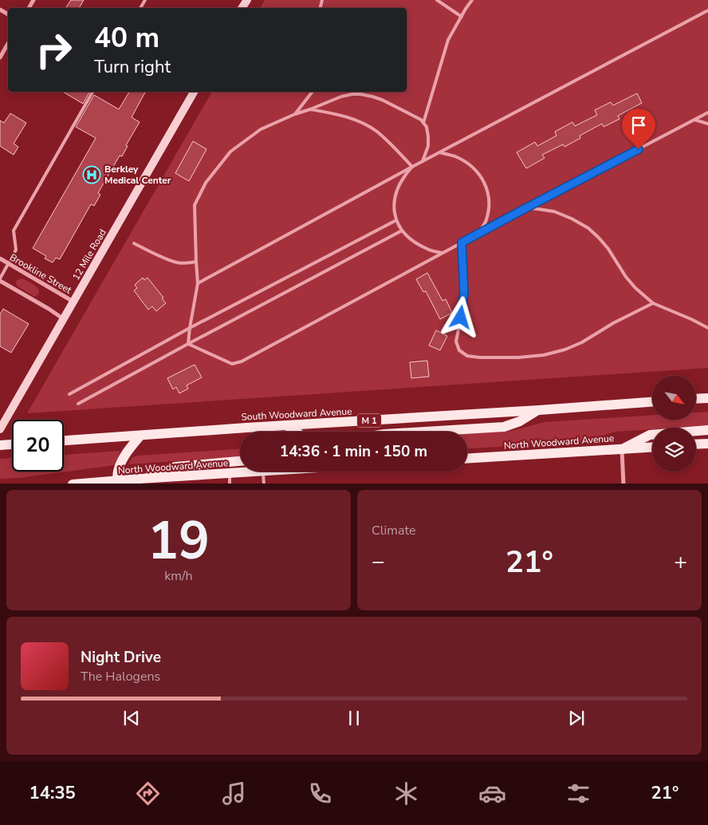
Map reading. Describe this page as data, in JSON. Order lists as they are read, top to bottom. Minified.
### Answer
{"streets":{"main road":["12 Mile Road","South Woodward Avenue","M 1","North Woodward Avenue"],"street":["Brookline Street"]},"crossings":[["12 Mile Road","Brookline Street"]],"places":{"hospital":["Berkley Medical Center"]},"north":"bottom right","page":{"turn":["40 m","Turn right"],"limit":"20","trip":"14:36 · 1 min · 150 m","tile":[["19","km/h"],"Climate"],"heat":["−","21°","+"],"song":["Night Drive","The Halogens"],"tabs":["14:35","21°"]}}
